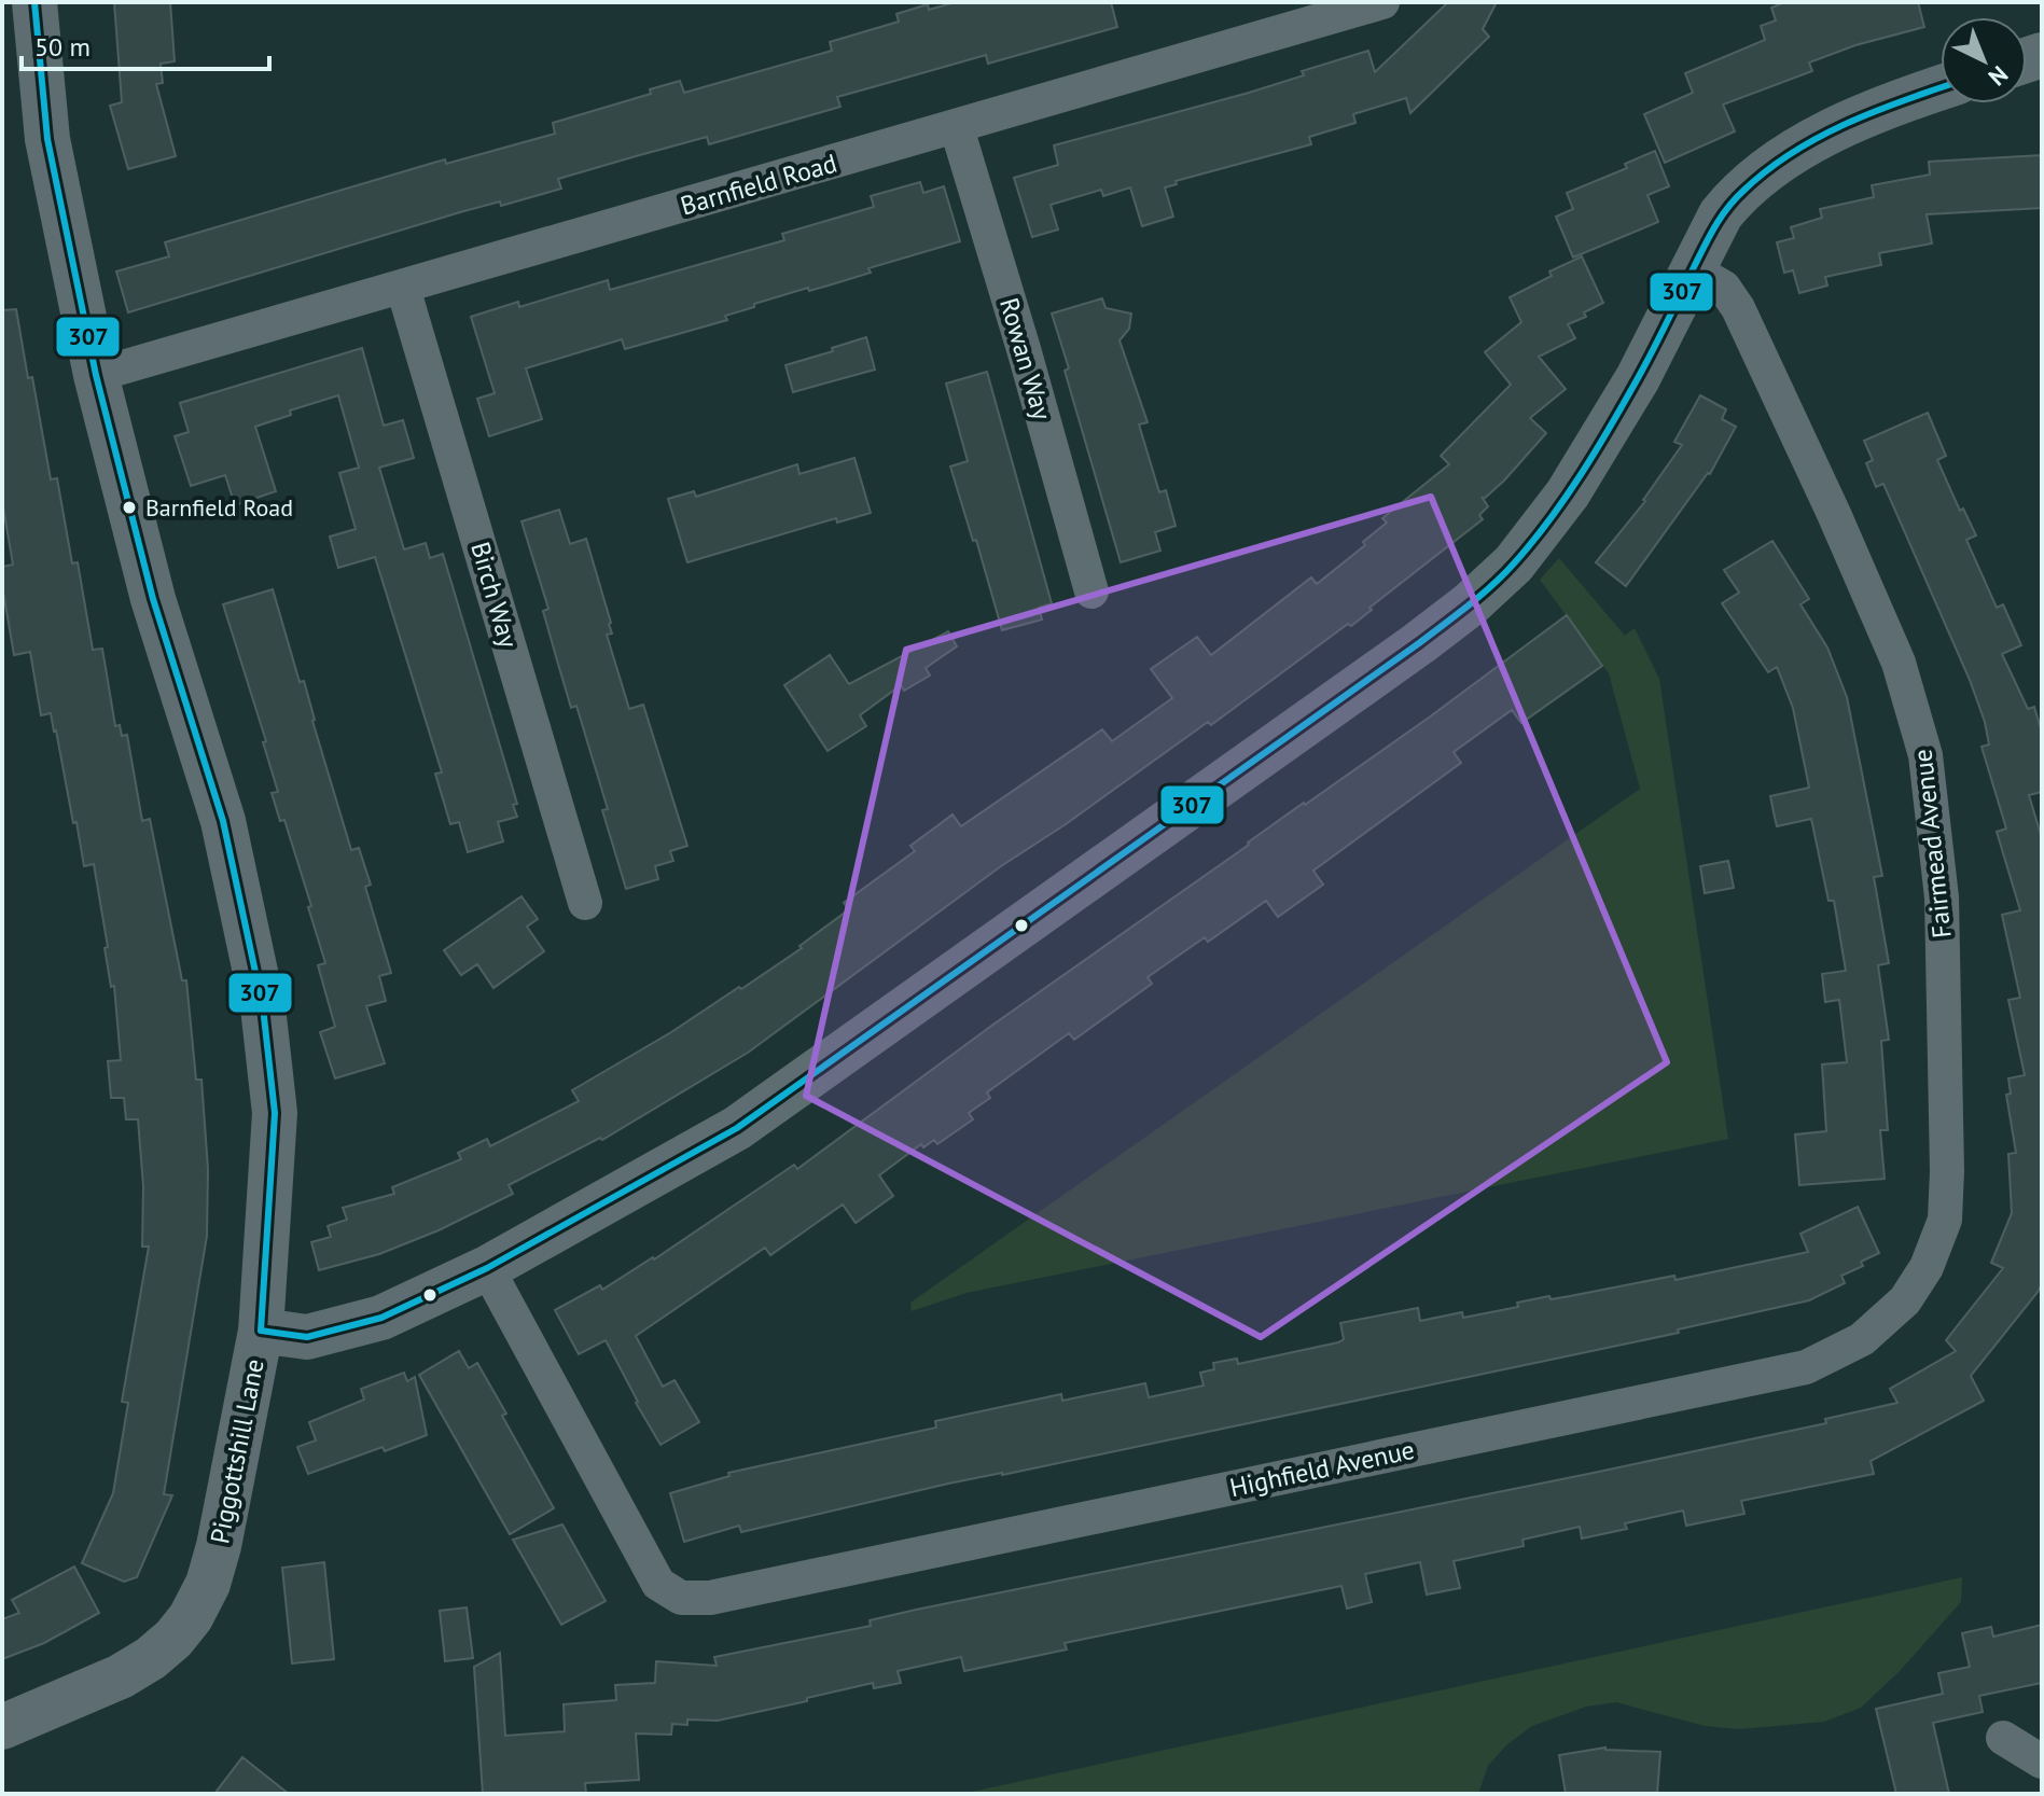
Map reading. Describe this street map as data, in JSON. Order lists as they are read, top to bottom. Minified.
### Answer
{"streets":{"street":["Barnfield Road","Rowan Way","Birch Way","Fairmead Avenue","Piggottshill Lane","Highfield Avenue"]},"crossings":[["Barnfield Road","Rowan Way"],["Barnfield Road","Birch Way"],["Barnfield Road","Piggottshill Lane"],["Fairmead Avenue","Highfield Avenue"]],"places":["Barnfield Road"],"lines":["transit line 307"],"scale_bar":"50 m","north":"bottom right"}
